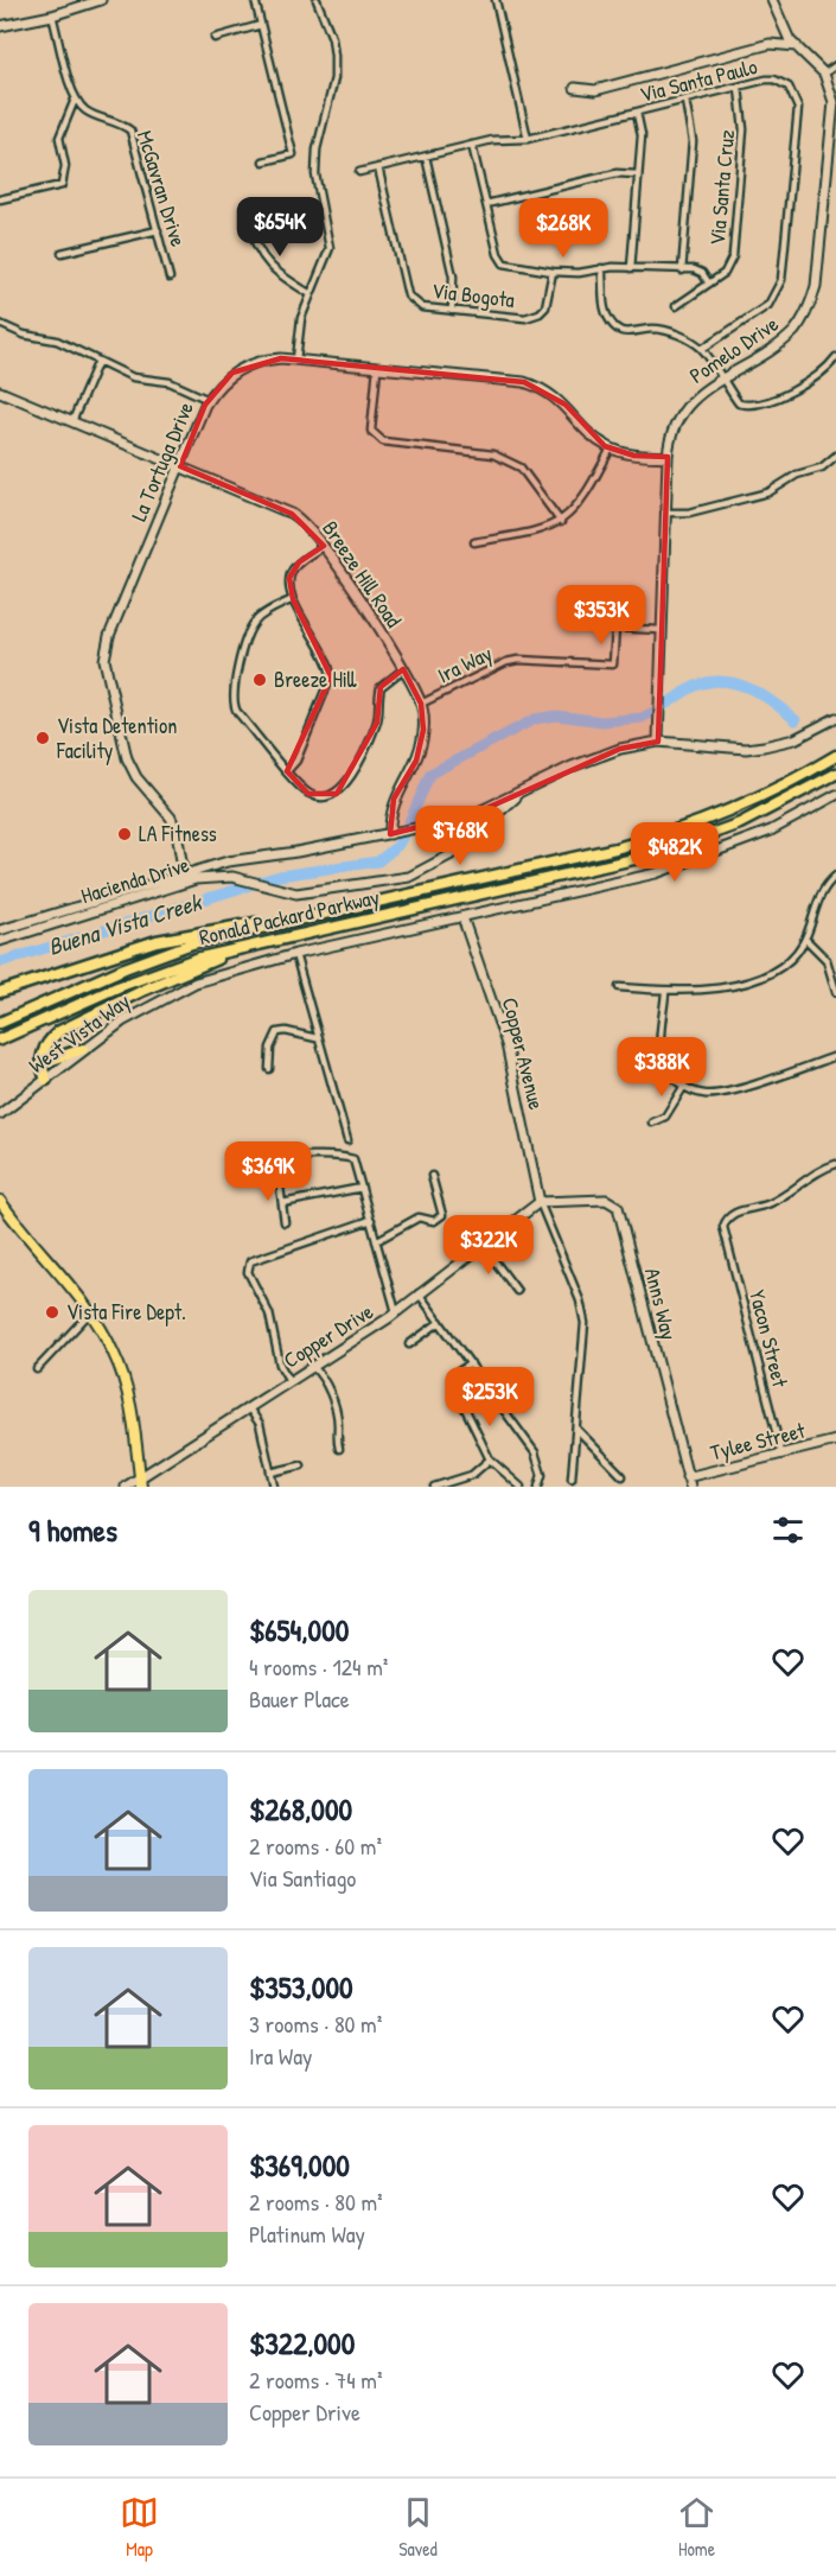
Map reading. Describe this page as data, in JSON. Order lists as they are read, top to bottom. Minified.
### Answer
{"streets":{"highway":["Ronald Packard Parkway"],"street":["Via Santa Paulo","Via Santa Cruz","McGavran Drive","Via Bogota","Pomelo Drive","La Tortuga Drive","Breeze Hill Road","Ira Way","Hacienda Drive","West Vista Way","Copper Avenue","Anns Way","Copper Drive","Yacon Street","Tylee Street"]},"crossings":[["Via Santa Paulo","Via Santa Cruz"],["Via Santa Paulo","Via Bogota"],["Pomelo Drive","La Tortuga Drive"],["Pomelo Drive","Ira Way"],["Pomelo Drive","Hacienda Drive"],["La Tortuga Drive","Breeze Hill Road"],["La Tortuga Drive","Hacienda Drive"],["Breeze Hill Road","Ira Way"],["Breeze Hill Road","Hacienda Drive"],["West Vista Way","Copper Avenue"],["Copper Avenue","Anns Way"],["Copper Avenue","Copper Drive"],["Anns Way","Copper Drive"],["Anns Way","Tylee Street"],["Yacon Street","Tylee Street"]],"water":["Buena Vista Creek"],"places":["Breeze Hill","Vista Detention Facility","LA Fitness","Vista Fire Dept."],"page":{"price":["$654K","$268K","$353K","$768K","$482K","$388K","$369K","$322K","$253K"],"heading":"9 homes","list":[{"name":"$654,000","note":"4 rooms · 124 m² · Bauer Place"},{"name":"$268,000","note":"2 rooms · 60 m² · Via Santiago"},{"name":"$353,000","note":"3 rooms · 80 m² · Ira Way"},{"name":"$369,000","note":"2 rooms · 80 m² · Platinum Way"},{"name":"$322,000","note":"2 rooms · 74 m² · Copper Drive"}],"tabs":["Map","Saved","Home"]}}
